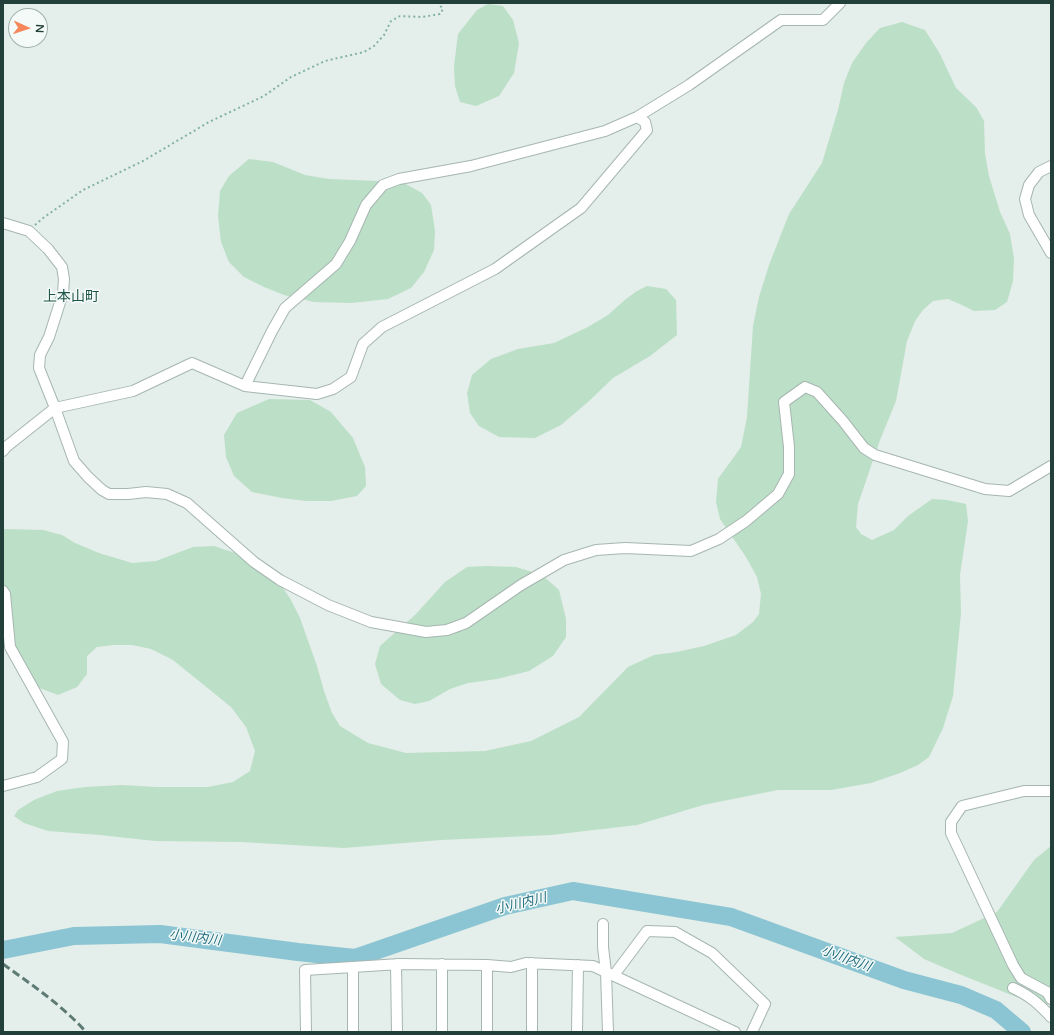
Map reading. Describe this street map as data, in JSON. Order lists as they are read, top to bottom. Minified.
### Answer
{"districts":["上本山町"],"water":["小川内川"],"north":"right"}
